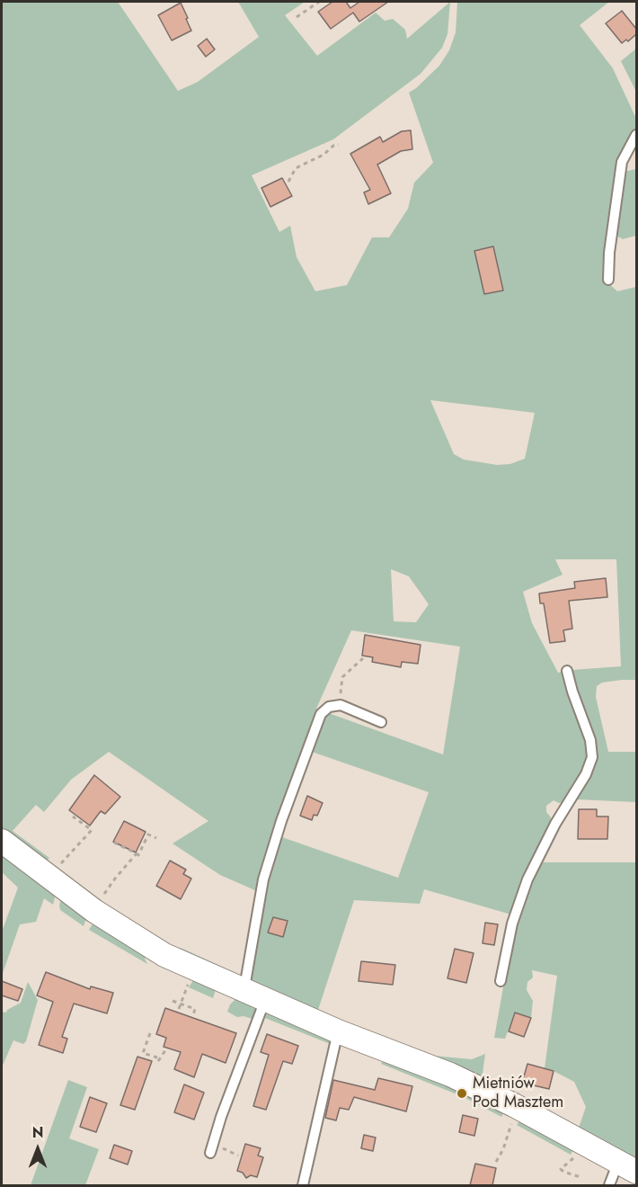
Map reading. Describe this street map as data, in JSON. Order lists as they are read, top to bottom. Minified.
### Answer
{"places":["Mietniów Pod Masztem"],"north":"top"}
